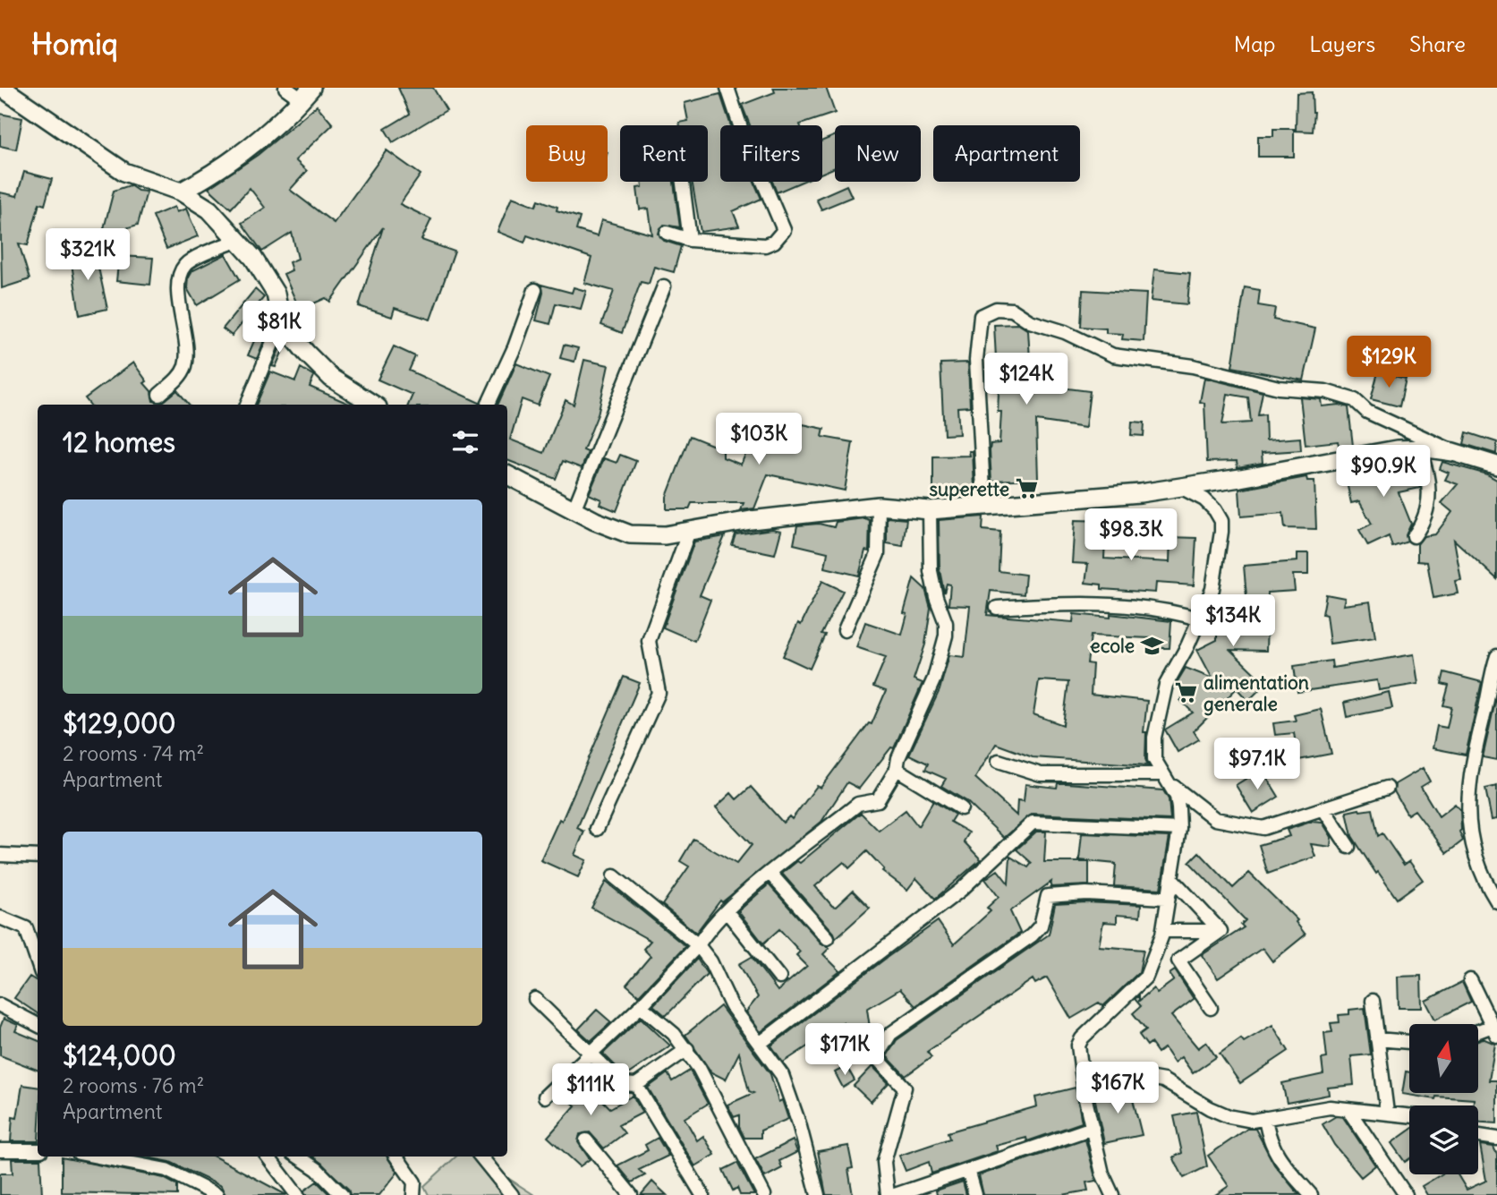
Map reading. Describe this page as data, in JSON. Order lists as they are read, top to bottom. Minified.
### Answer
{"places":{"supermarket":["superette","alimentation generale"],"school or university":["ecole"]},"north":"top","page":{"header":"Homiq","nav":["Map","Layers","Share"],"chip":["Buy","Rent","Filters","New","Apartment"],"price":["$321K","$81K","$129K","$124K","$103K","$90.9K","$98.3K","$134K","$97.1K","$171K","$167K","$111K"],"heading":"12 homes","list":[{"name":"$129,000","note":"2 rooms · 74 m² · Apartment"},{"name":"$124,000","note":"2 rooms · 76 m² · Apartment"}]}}
